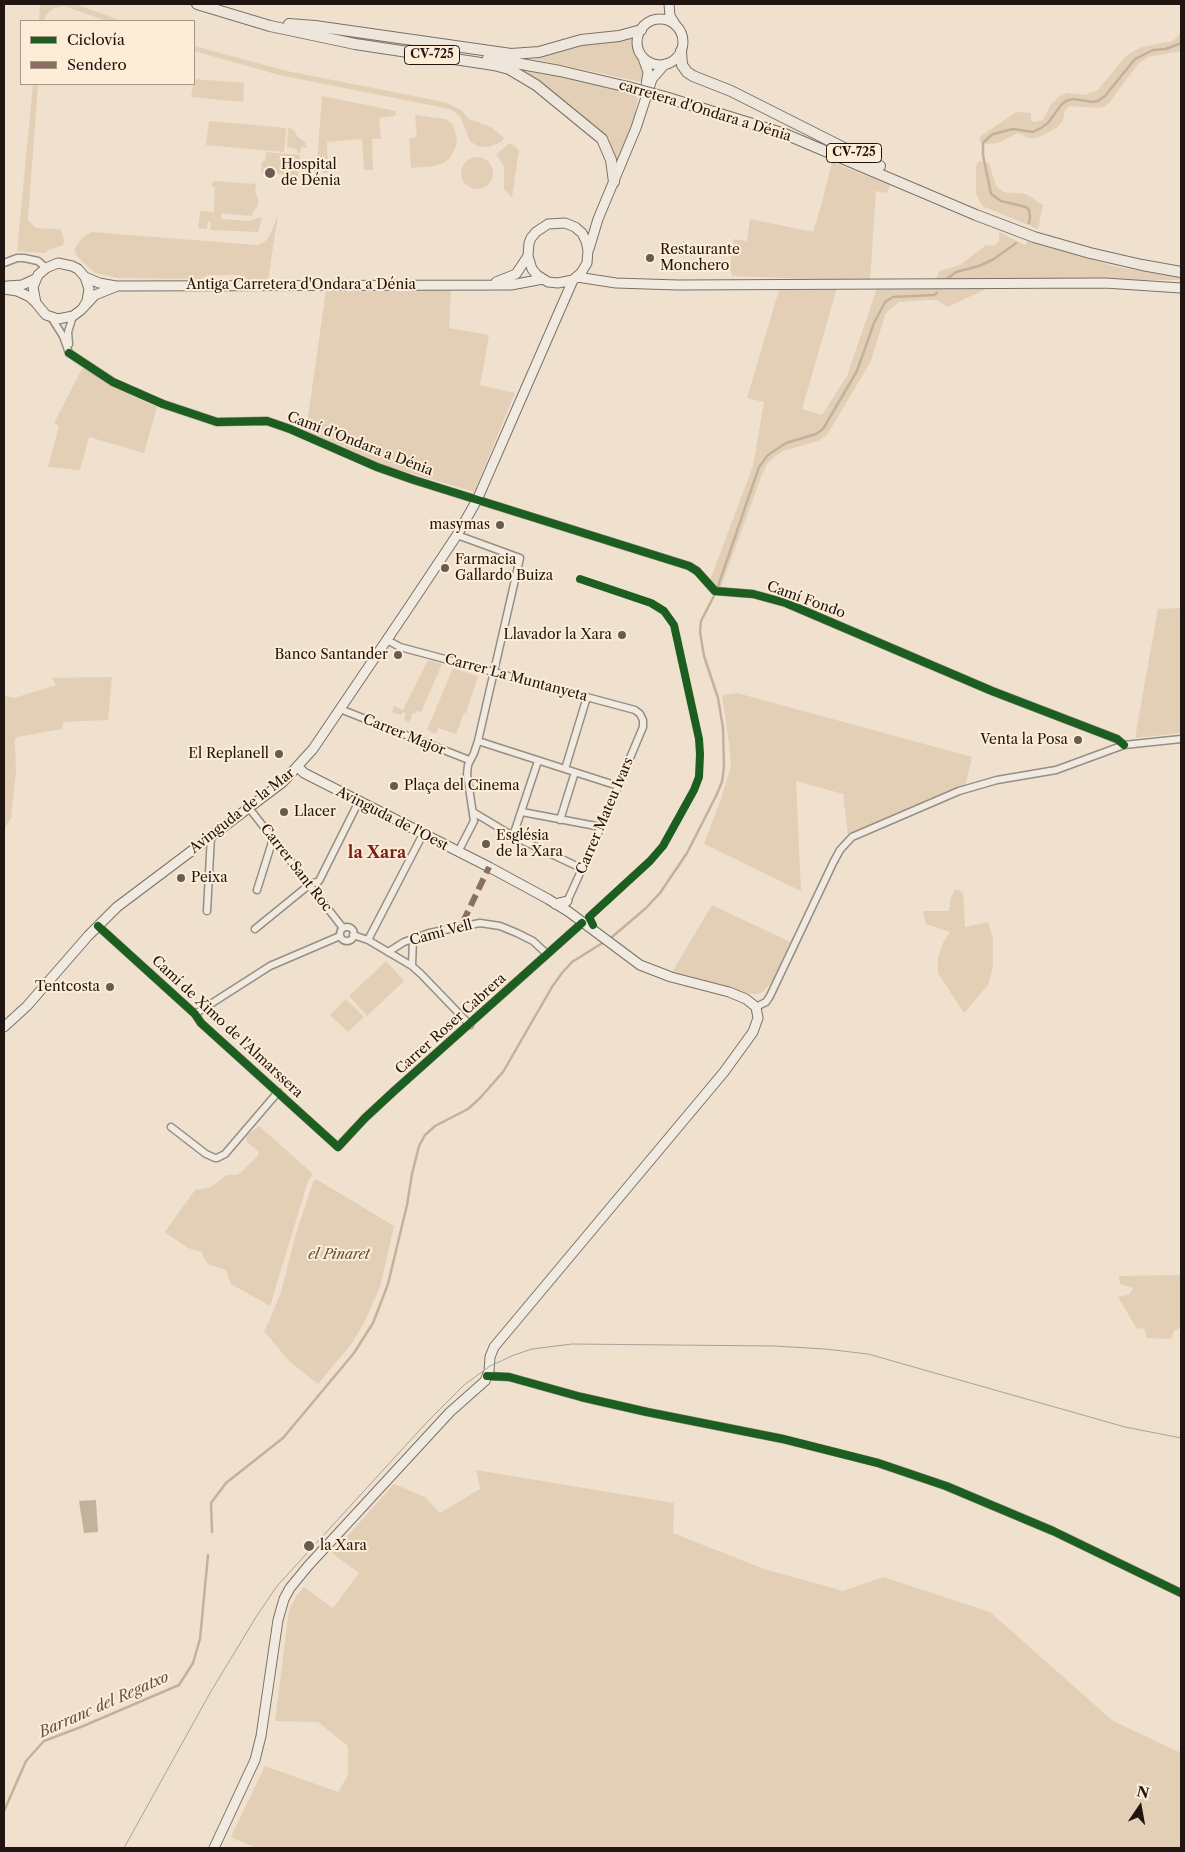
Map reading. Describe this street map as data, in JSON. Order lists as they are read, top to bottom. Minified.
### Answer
{"streets":{"main road":["CV-725","carretera d'Ondara a Dénia","Antiga Carretera d'Ondara a Dénia","Avinguda de la Mar","Avinguda de l'Oest"],"street":["Camí d’Ondara a Dénia","Camí Fondo","Carrer La Muntanyeta","Carrer Major","Carrer Mateu Ivars","Carrer Sant Roc","Camí Vell","Carrer Roser Cabrera","Camí de Ximo de l'Almarssera"]},"crossings":[["CV-725","carretera d'Ondara a Dénia"],["Antiga Carretera d'Ondara a Dénia","Avinguda de la Mar"],["Camí d’Ondara a Dénia","Camí Fondo"],["Camí d’Ondara a Dénia","Avinguda de la Mar"],["Camí Fondo","Avinguda de la Mar"],["Carrer La Muntanyeta","Avinguda de la Mar"],["Carrer La Muntanyeta","Carrer Mateu Ivars"],["Carrer Major","Avinguda de la Mar"],["Avinguda de la Mar","Avinguda de l'Oest"],["Avinguda de la Mar","Carrer Sant Roc"],["Avinguda de la Mar","Camí de Ximo de l'Almarssera"],["Avinguda de l'Oest","Carrer Roser Cabrera"],["Camí Vell","Carrer Roser Cabrera"],["Carrer Roser Cabrera","Camí de Ximo de l'Almarssera"]],"districts":["la Xara"],"water":["Barranc del Regatxo"],"parks":["el Pinaret"],"places":["Hospital de Dénia","Restaurante Monchero","masymas","Farmacia Gallardo Buiza","Llavador la Xara","Banco Santander","Venta la Posa","El Replanell","Plaça del Cinema","Llacer","Església de la Xara","Peixa","Tentcosta","la Xara"],"legend":["Ciclovía","Sendero"],"north":"top"}
